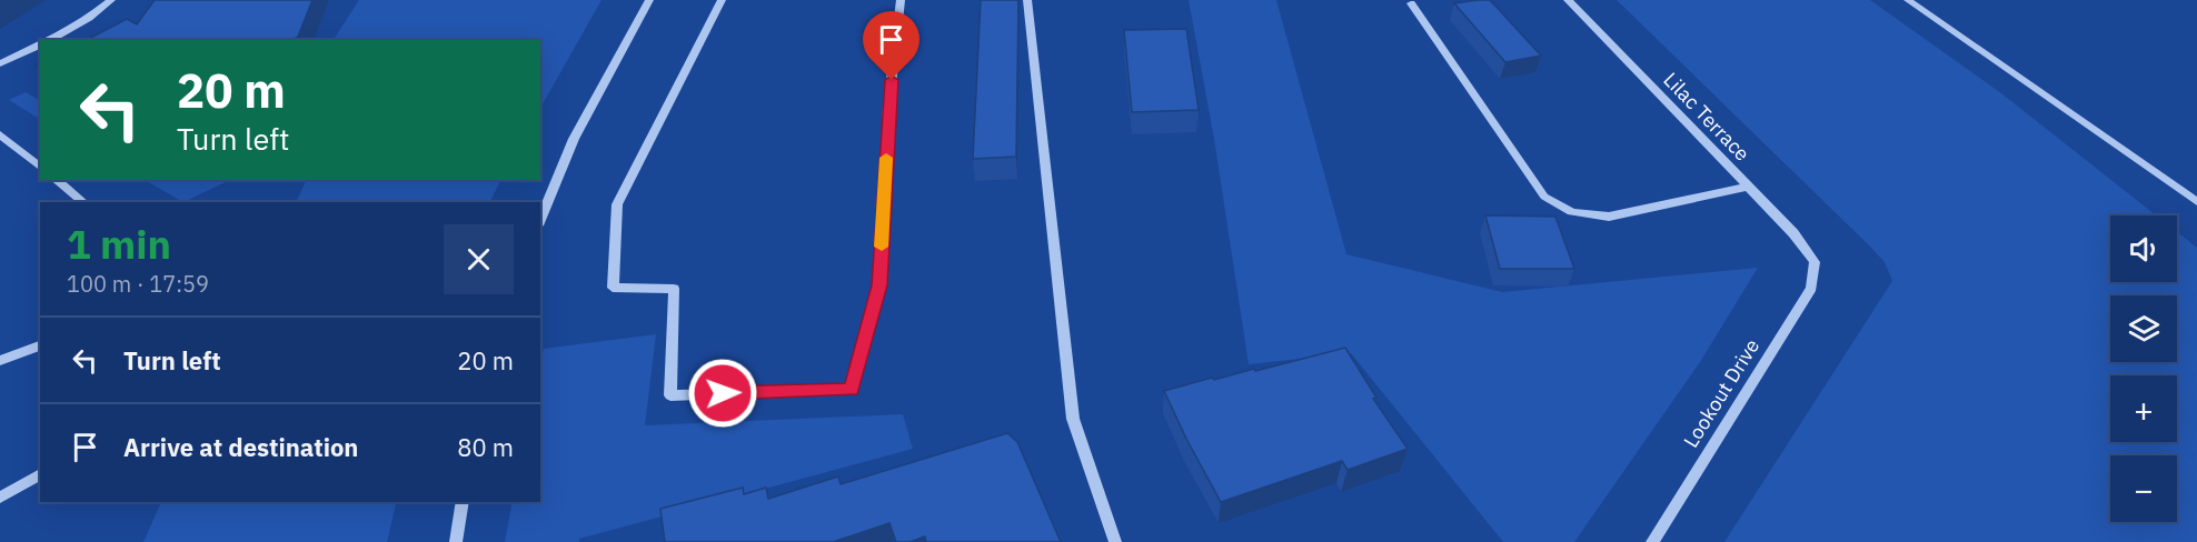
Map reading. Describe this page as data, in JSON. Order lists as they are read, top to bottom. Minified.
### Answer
{"streets":{"street":["Lilac Terrace","Lookout Drive"]},"crossings":[["Lilac Terrace","Lookout Drive"]],"page":{"turn":["20 m","Turn left"],"heading":["1 min","100 m · 17:59"],"map_buttons":["+","−"],"list":[{"name":"Turn left","value":"20 m"},{"name":"Arrive at destination","value":"80 m"}]}}
